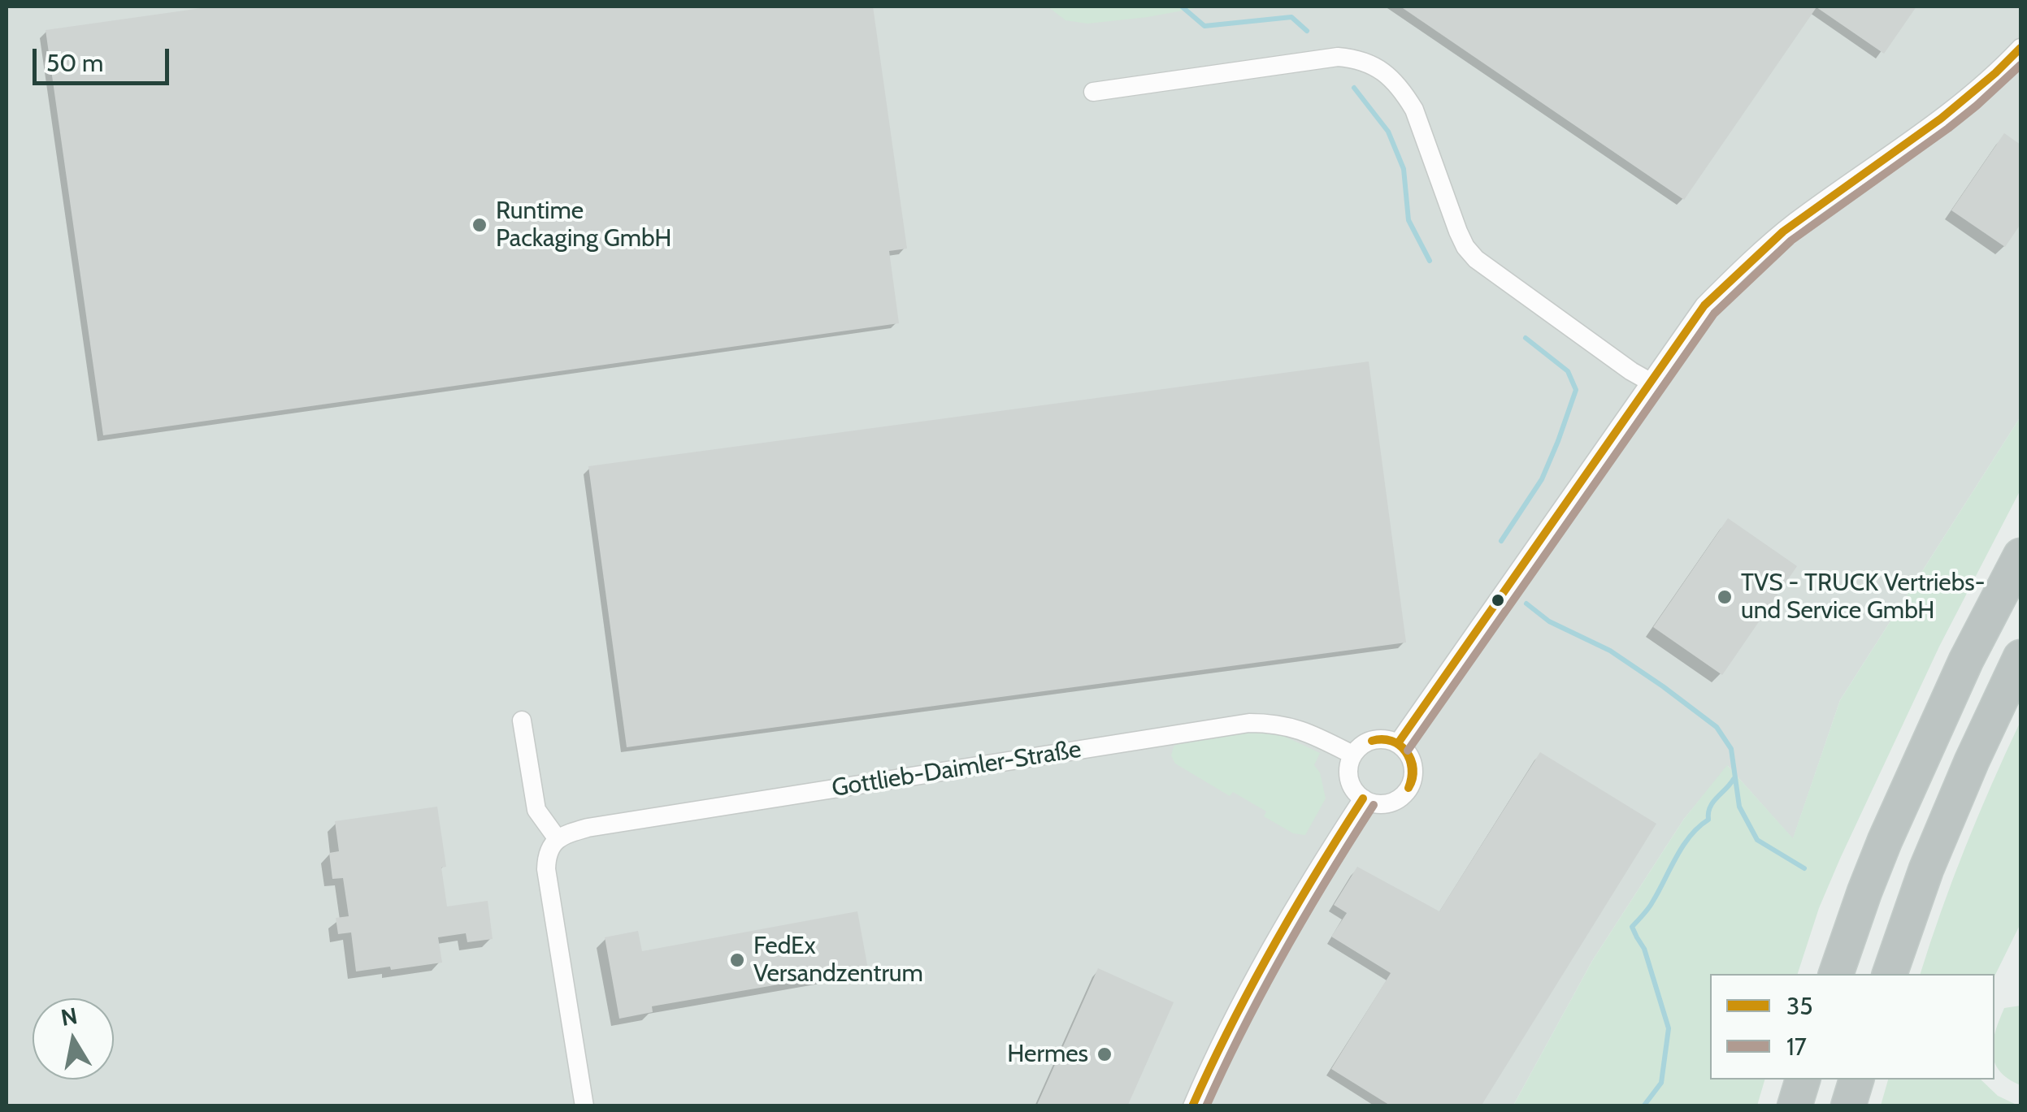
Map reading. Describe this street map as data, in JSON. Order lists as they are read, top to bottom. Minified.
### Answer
{"streets":{"street":["Gottlieb-Daimler-Straße"]},"places":["Runtime Packaging GmbH","TVS - TRUCK Vertriebs- und Service GmbH","FedEx Versandzentrum","Hermes"],"lines":["transit line 35","transit line 17"],"legend":["35","17"],"scale_bar":"50 m","north":"top"}
